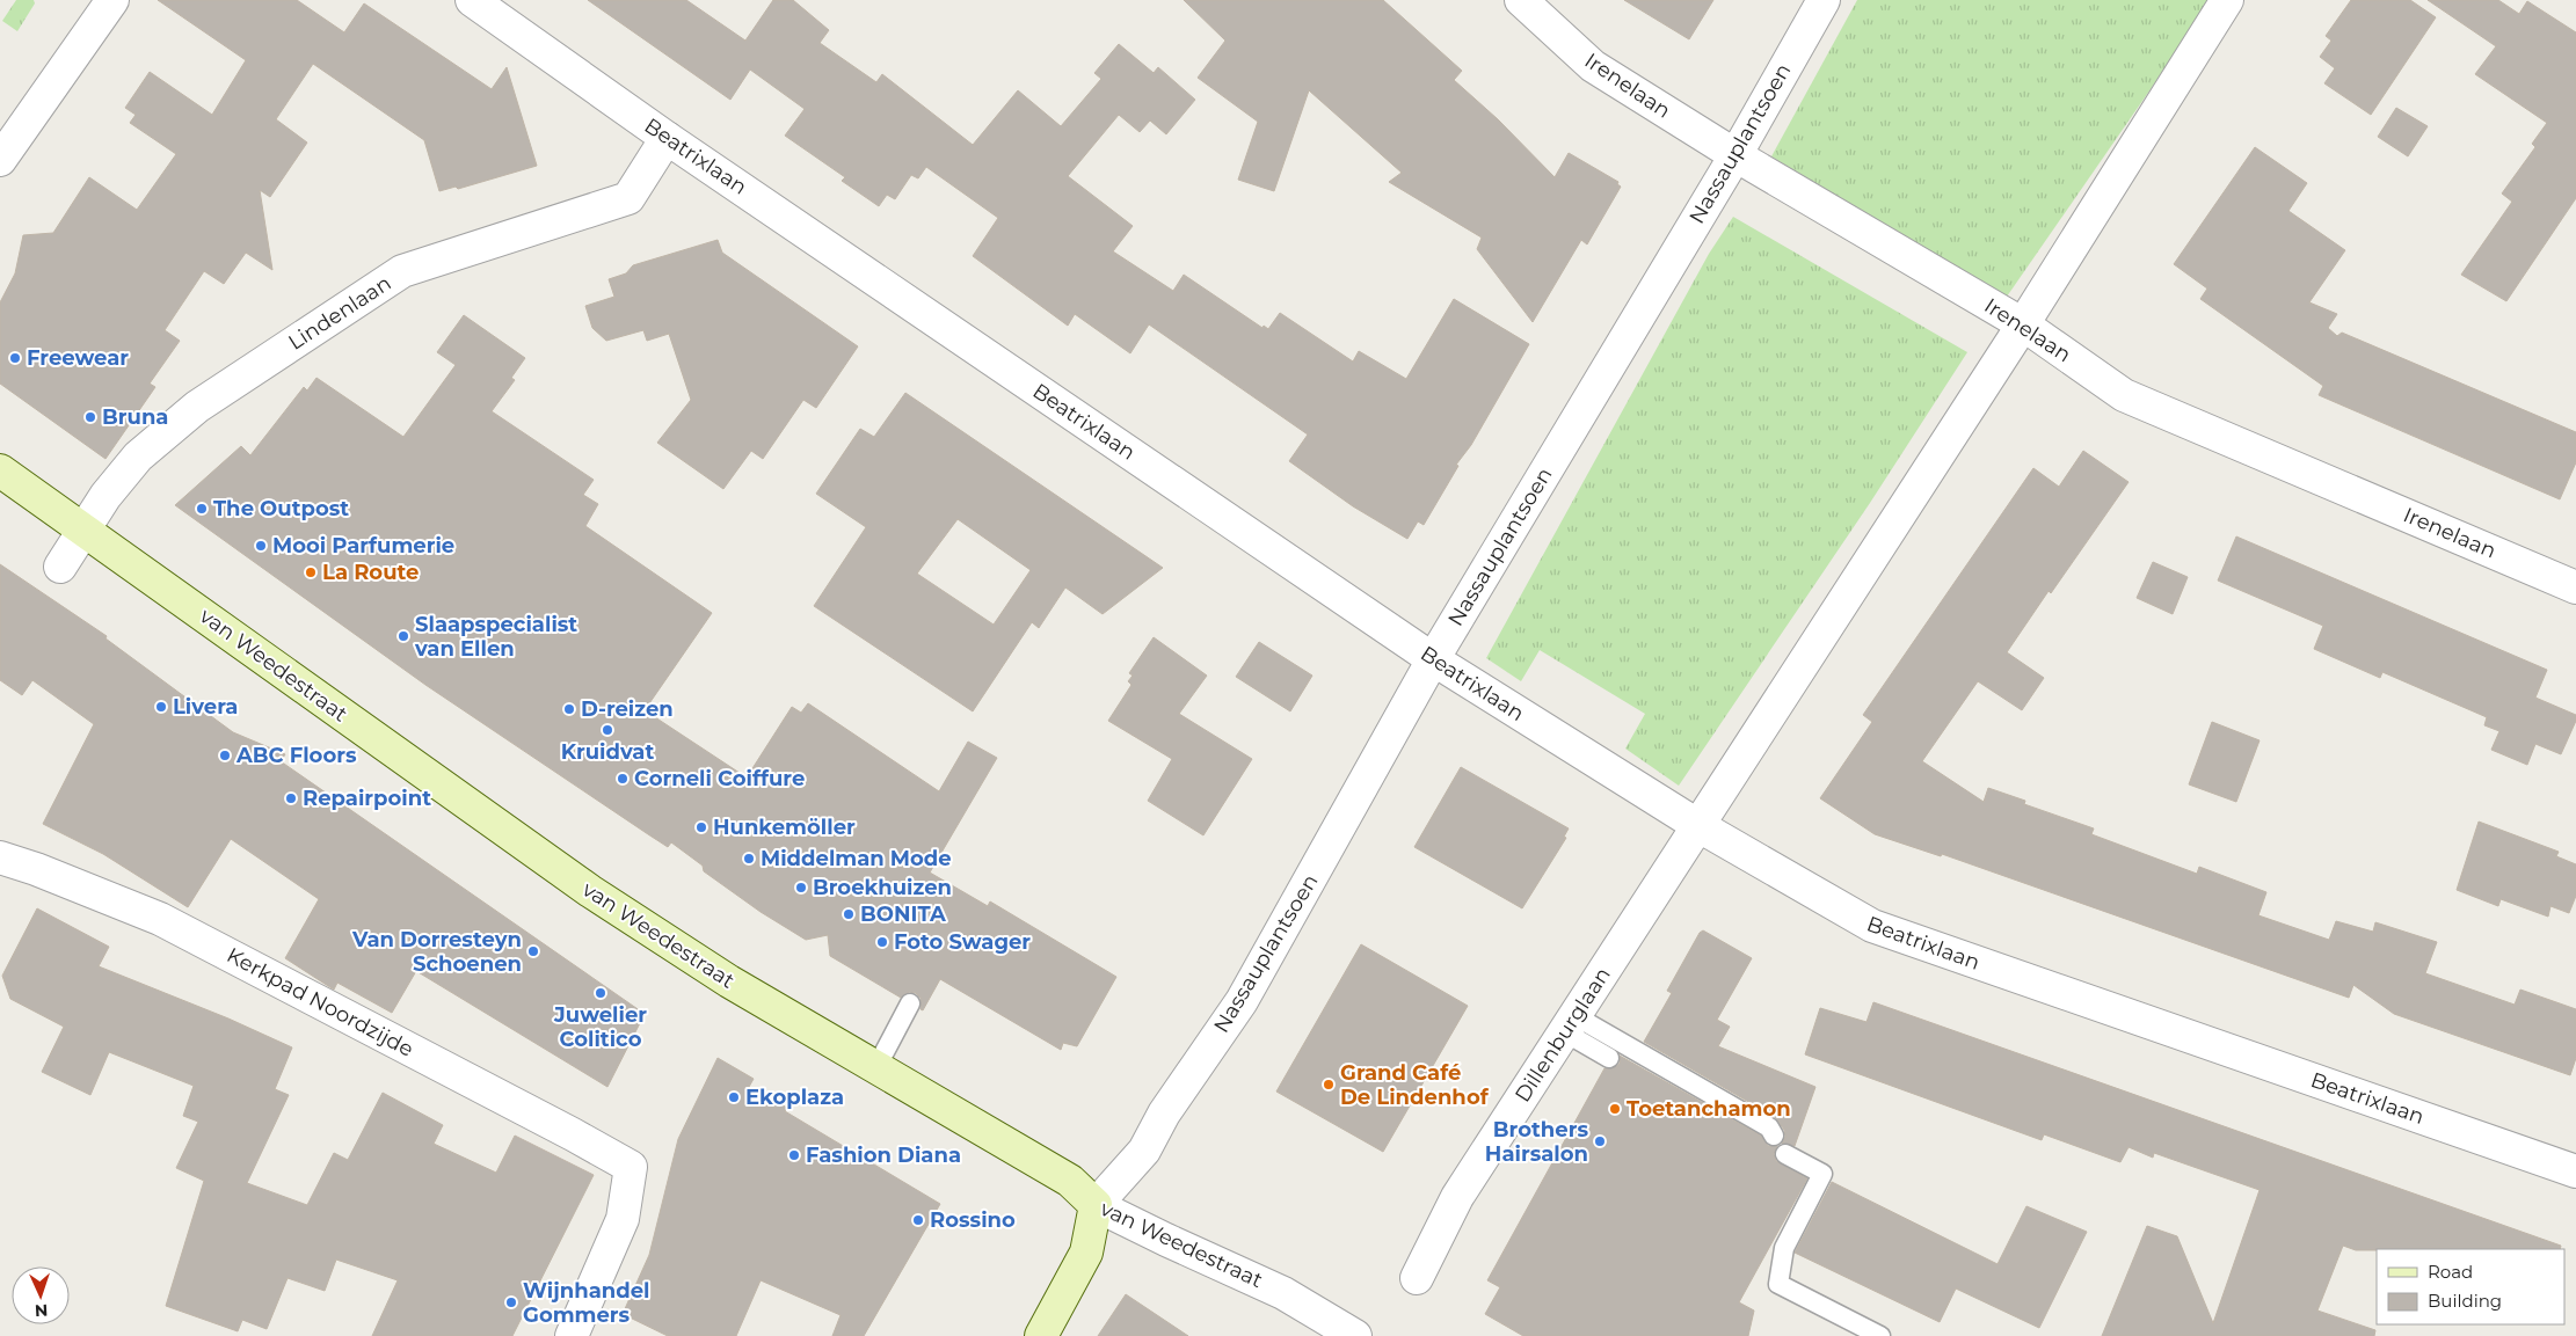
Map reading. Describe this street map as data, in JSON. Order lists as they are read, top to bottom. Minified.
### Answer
{"streets":{"main road":["van Weedestraat"],"street":["Irenelaan","Nassauplantsoen","Beatrixlaan","Lindenlaan","Kerkpad Noordzijde","Dillenburglaan"]},"crossings":[["Irenelaan","Nassauplantsoen"],["Nassauplantsoen","Beatrixlaan"],["Nassauplantsoen","van Weedestraat"],["Beatrixlaan","Lindenlaan"],["Beatrixlaan","Dillenburglaan"],["Lindenlaan","van Weedestraat"]],"places":["Freewear","Bruna","The Outpost","Mooi Parfumerie","La Route","Slaapspecialist van Ellen","Livera","D-reizen","Kruidvat","ABC Floors","Corneli Coiffure","Repairpoint","Hunkemöller","Middelman Mode","Broekhuizen","BONITA","Foto Swager","Van Dorresteyn Schoenen","Juwelier Colitico","Grand Café De Lindenhof","Ekoplaza","Toetanchamon","Brothers Hairsalon","Fashion Diana","Rossino","Wijnhandel Gommers"],"legend":["Road","Building"],"north":"bottom"}
